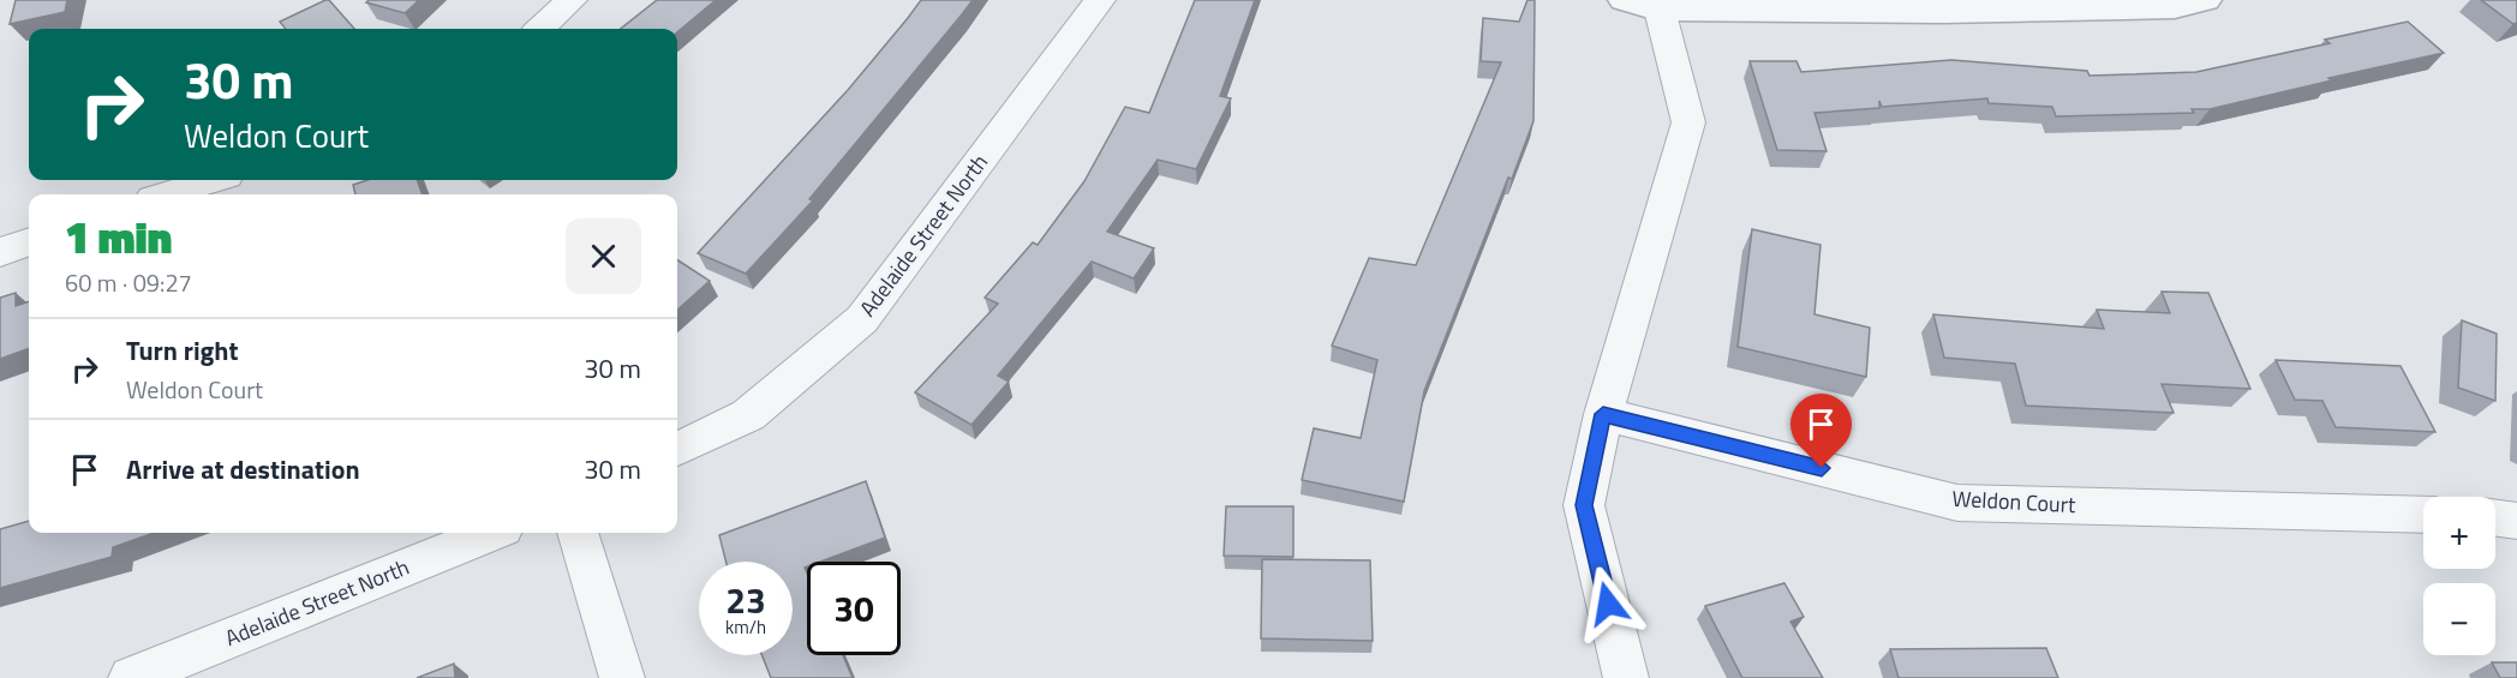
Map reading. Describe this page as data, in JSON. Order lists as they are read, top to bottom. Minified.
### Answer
{"streets":{"street":["Adelaide Street North","Weldon Court"]},"page":{"turn":["30 m","Weldon Court"],"heading":["1 min","60 m · 09:27"],"list":[{"name":"Turn right","note":"Weldon Court","value":"30 m"},{"name":"Arrive at destination","value":"30 m"}],"map_buttons":["+","−"],"speed":"23 km/h","limit":"30"}}
